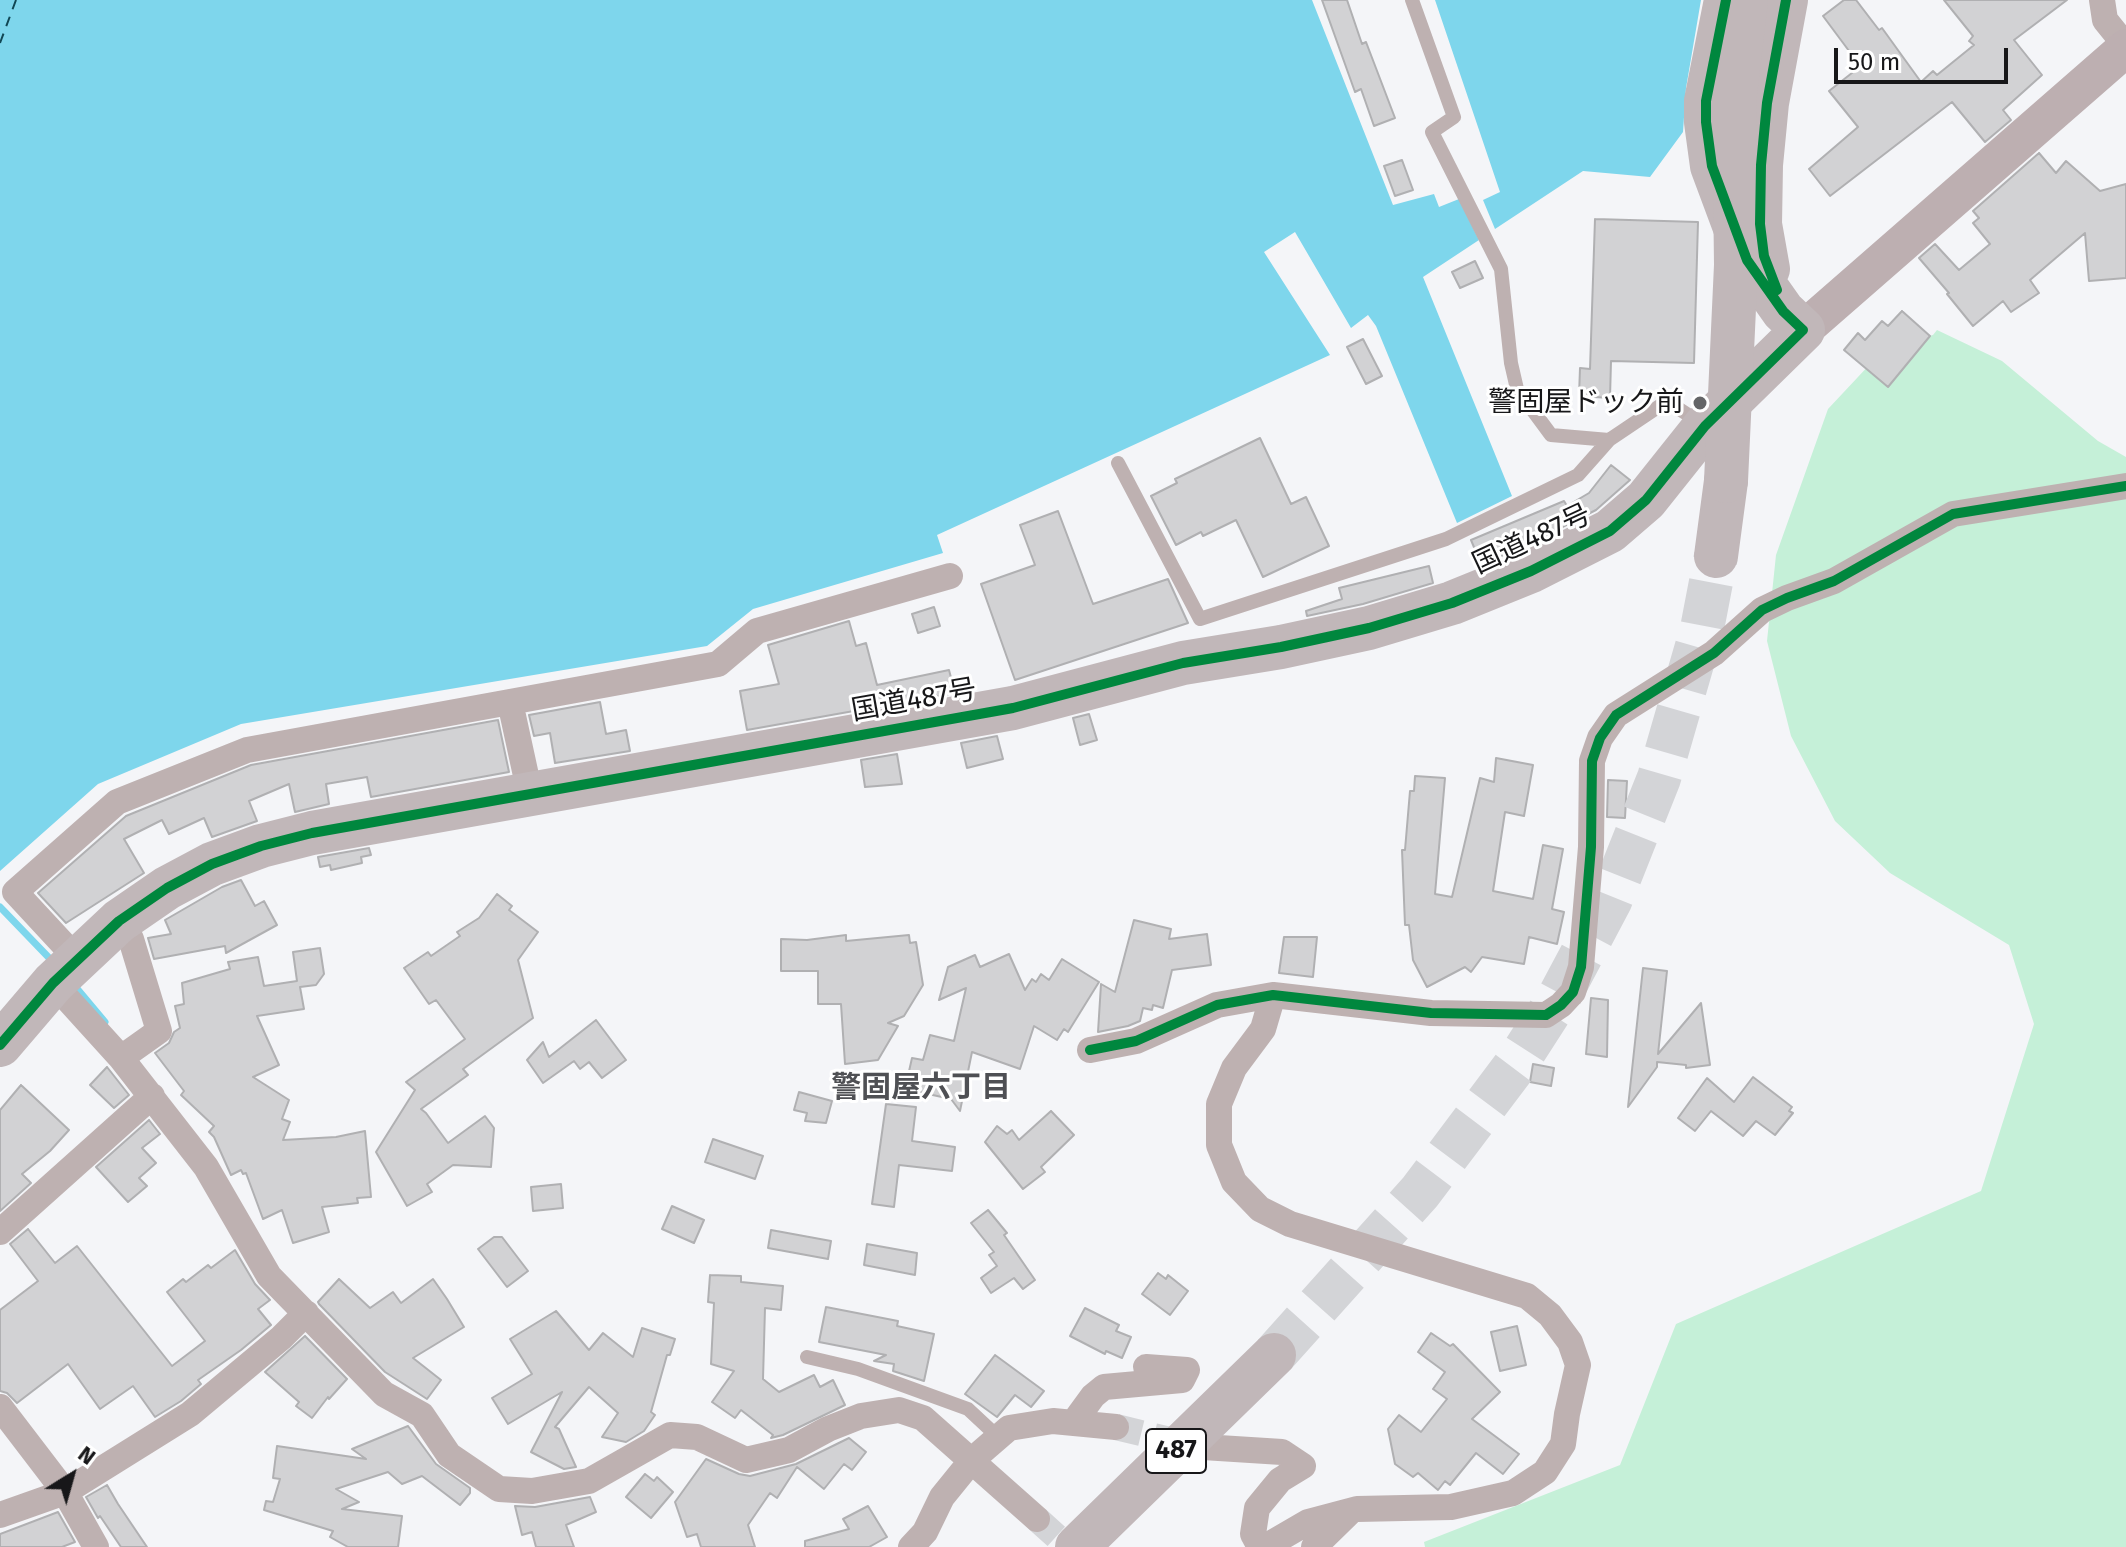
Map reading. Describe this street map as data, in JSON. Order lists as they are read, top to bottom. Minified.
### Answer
{"streets":{"highway":["国道487号","487"]},"districts":["警固屋六丁目"],"places":["警固屋ドック前"],"scale_bar":"50 m","north":"top right"}
